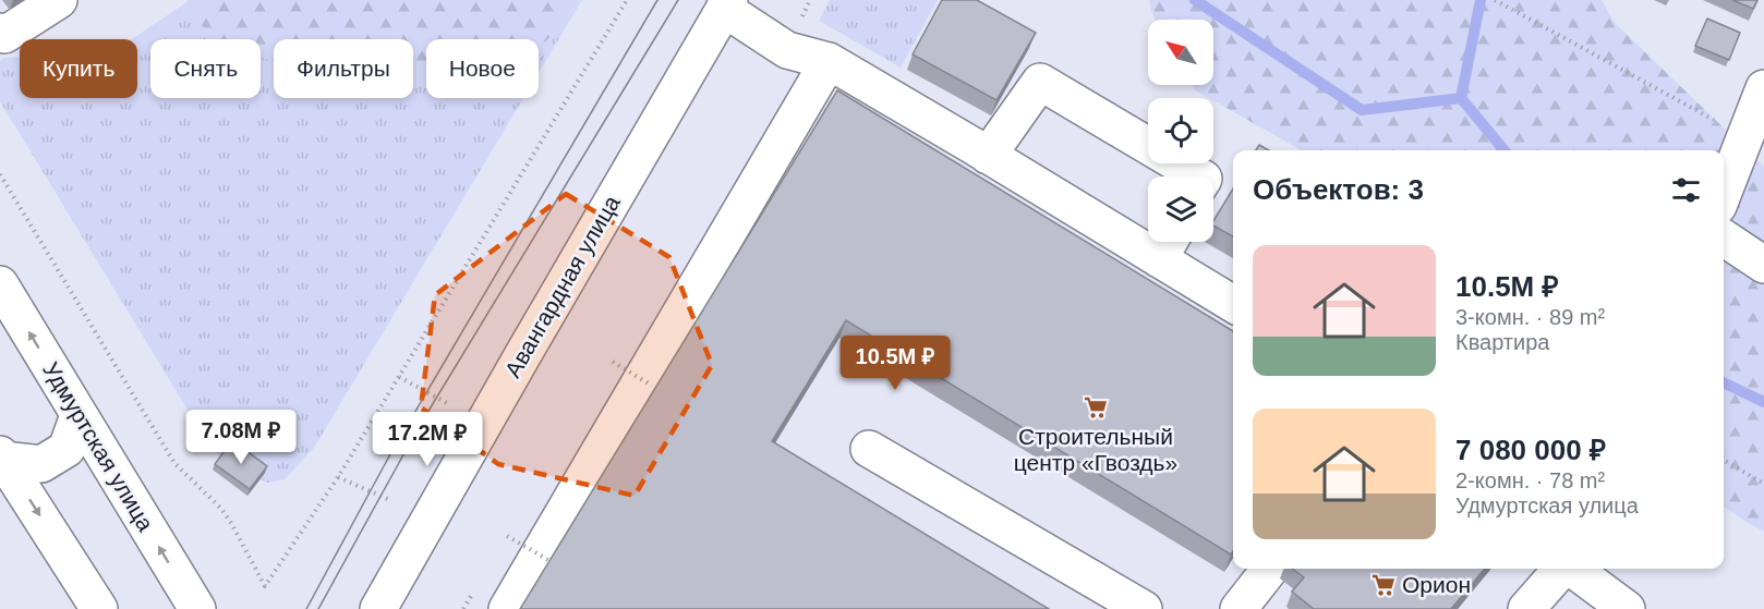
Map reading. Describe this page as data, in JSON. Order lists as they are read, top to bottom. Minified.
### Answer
{"streets":{"street":["Авангардная улица","Удмуртская улица"]},"places":{"supermarket":["Строительный центр «Гвоздь»","Орион"]},"north":"top left","page":{"chip":["Купить","Снять","Фильтры","Новое"],"heading":"Объектов: 3","list":[{"name":"10.5M ₽","note":"3-комн. · 89 m² · Квартира"},{"name":"7 080 000 ₽","note":"2-комн. · 78 m² · Удмуртская улица"}],"price":["10.5M ₽","7.08M ₽","17.2M ₽"]}}
